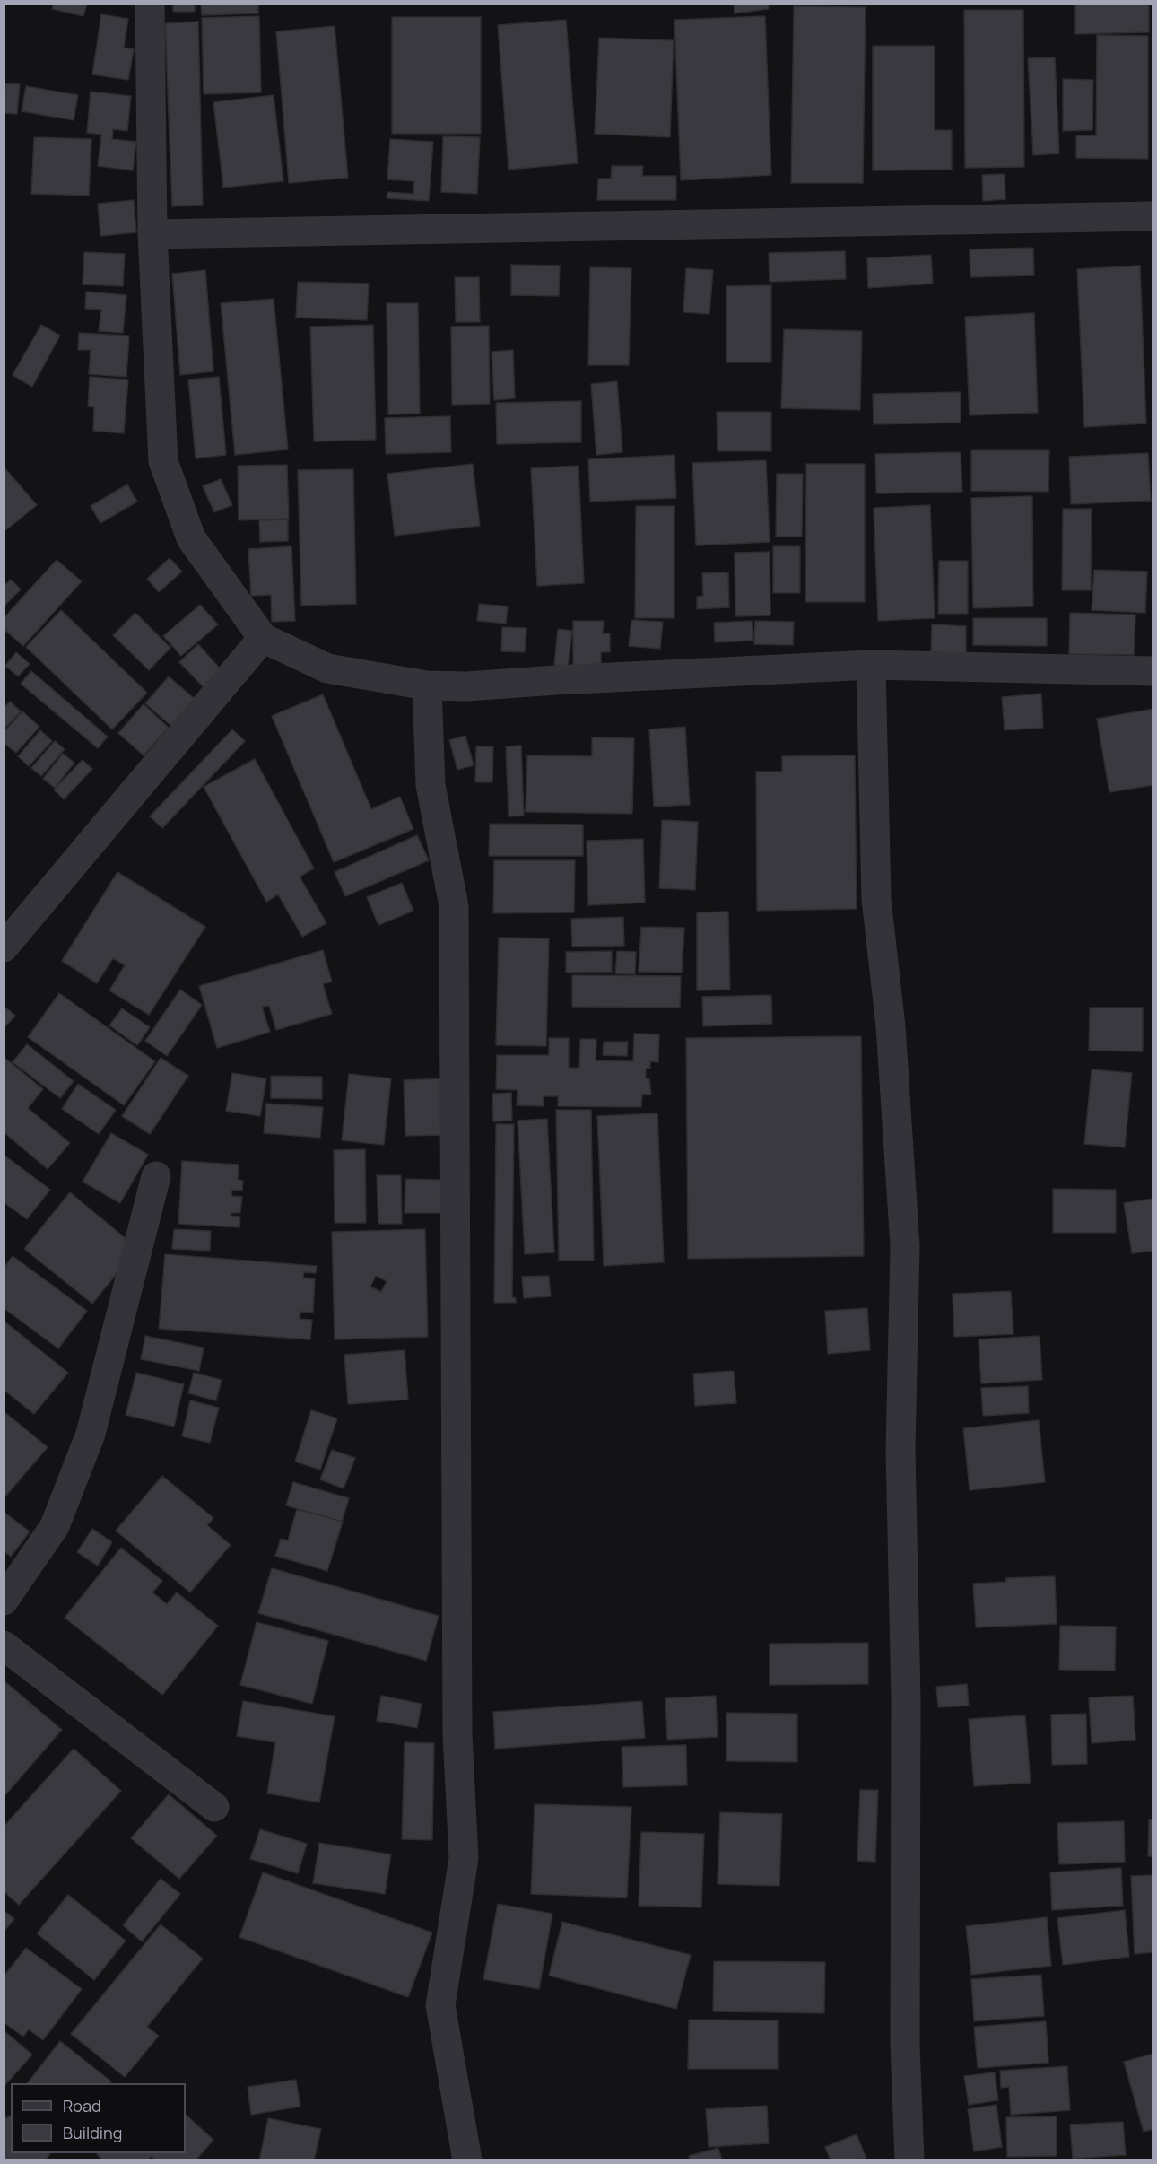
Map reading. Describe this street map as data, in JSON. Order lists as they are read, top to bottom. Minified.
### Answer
{"legend":["Road","Building"]}
